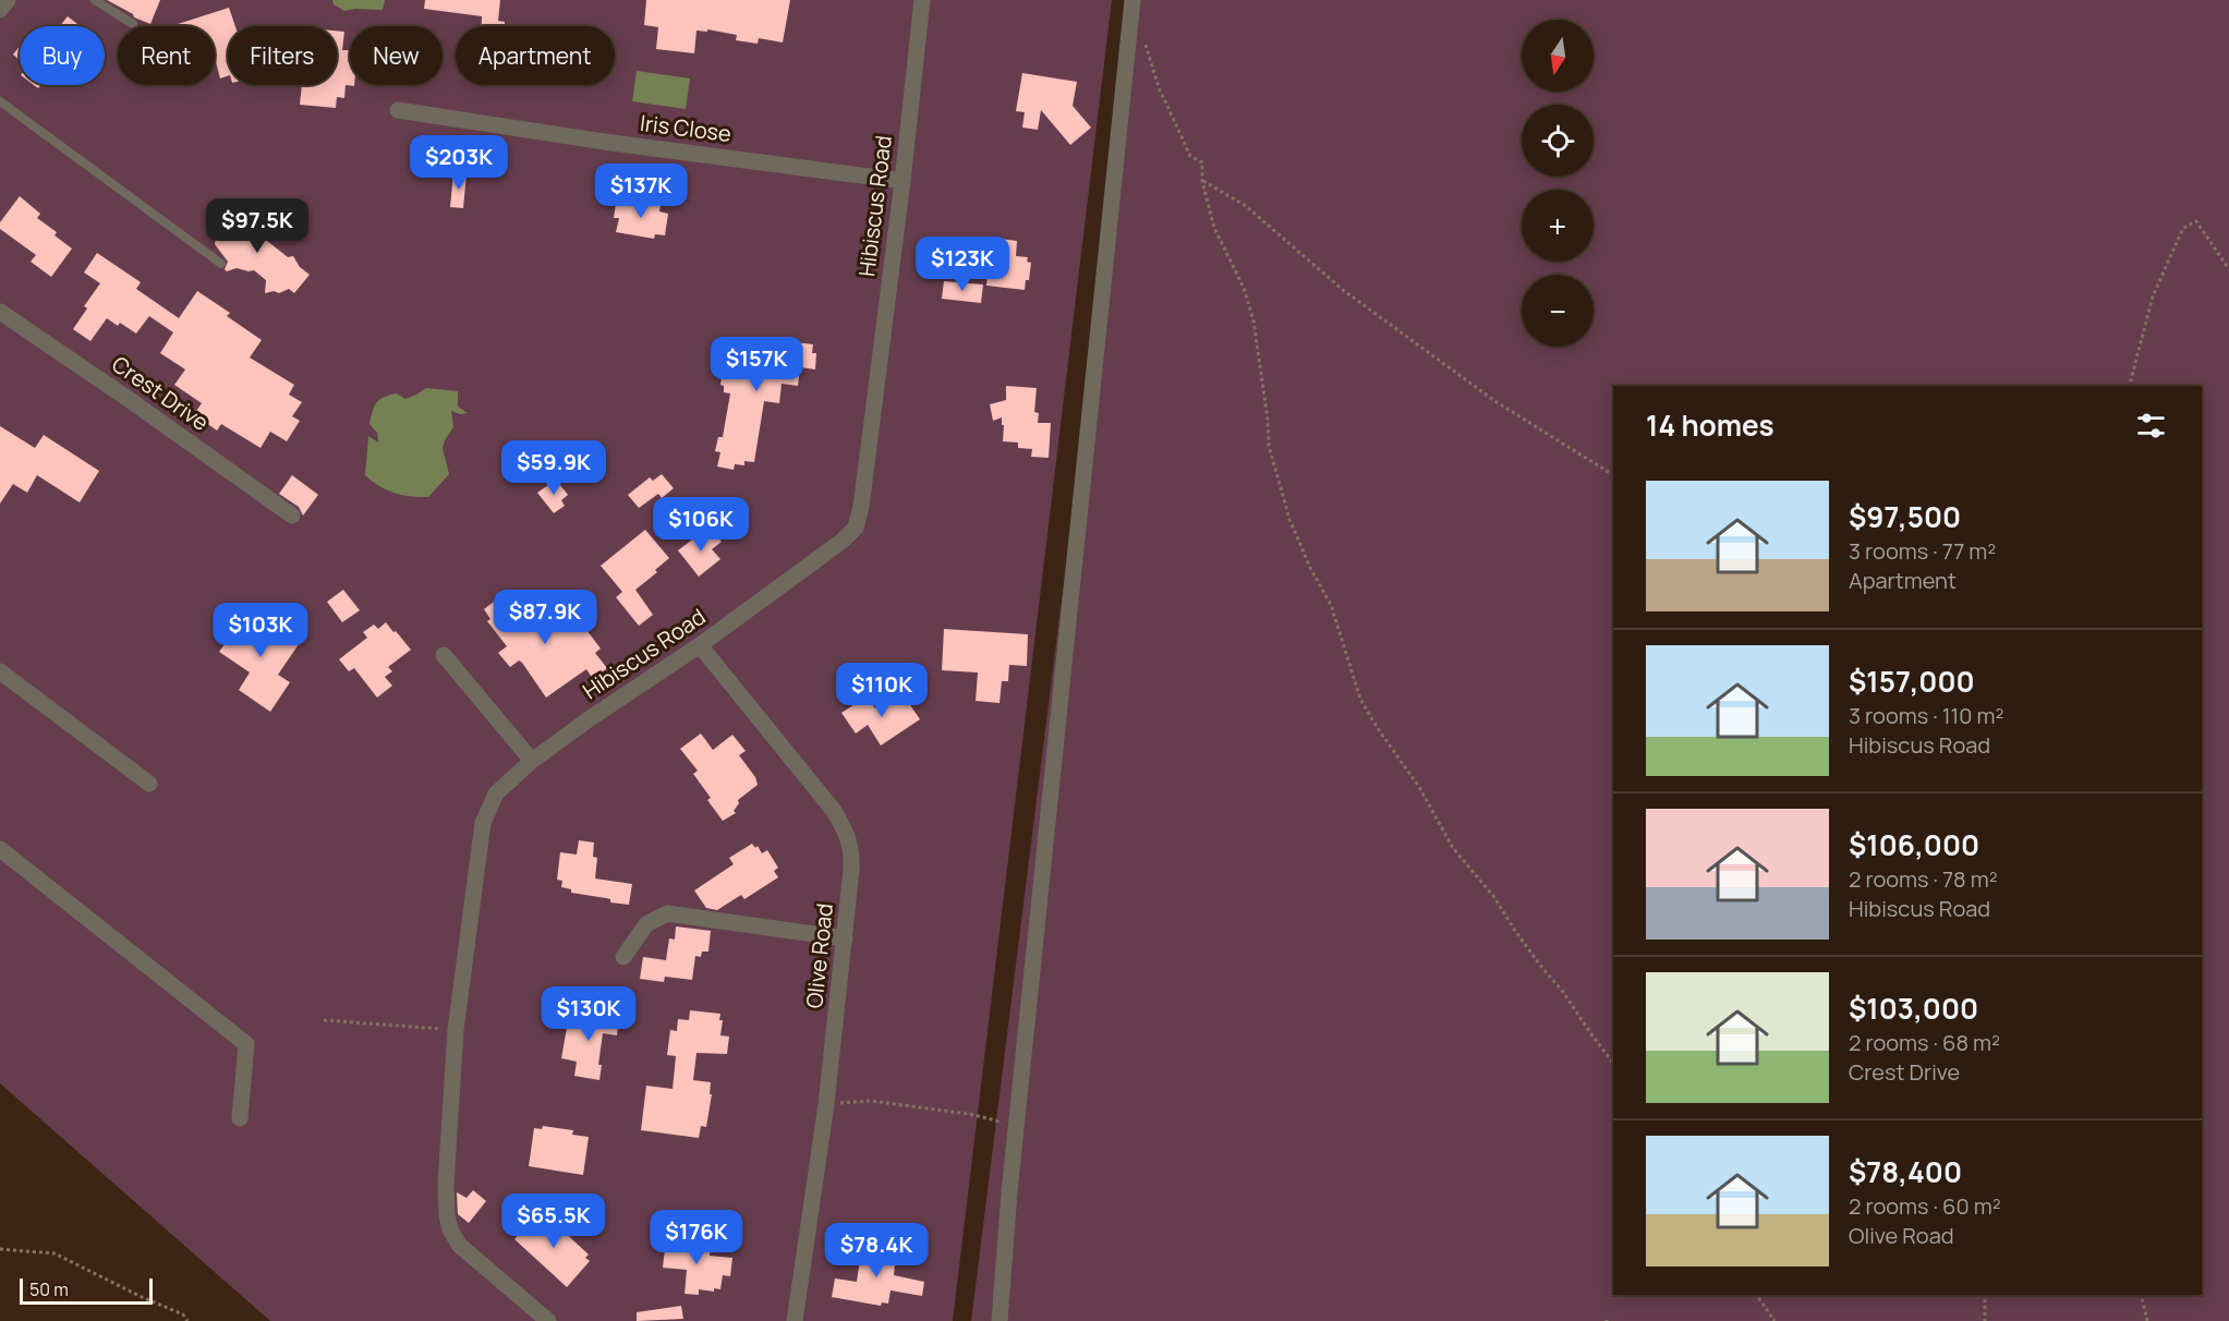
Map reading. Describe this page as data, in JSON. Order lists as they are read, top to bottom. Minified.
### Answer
{"streets":{"street":["Iris Close","Hibiscus Road","Crest Drive","Olive Road"]},"crossings":[["Iris Close","Hibiscus Road"],["Hibiscus Road","Olive Road"]],"scale_bar":"50 m","north":"bottom","page":{"map_buttons":["+","−"],"chip":["Buy","Rent","Filters","New","Apartment"],"price":["$203K","$137K","$97.5K","$123K","$157K","$59.9K","$106K","$87.9K","$103K","$110K","$130K","$65.5K","$176K","$78.4K"],"heading":"14 homes","list":[{"name":"$97,500","note":"3 rooms · 77 m² · Apartment"},{"name":"$157,000","note":"3 rooms · 110 m² · Hibiscus Road"},{"name":"$106,000","note":"2 rooms · 78 m² · Hibiscus Road"},{"name":"$103,000","note":"2 rooms · 68 m² · Crest Drive"},{"name":"$78,400","note":"2 rooms · 60 m² · Olive Road"}],"scale":"50 m"}}
